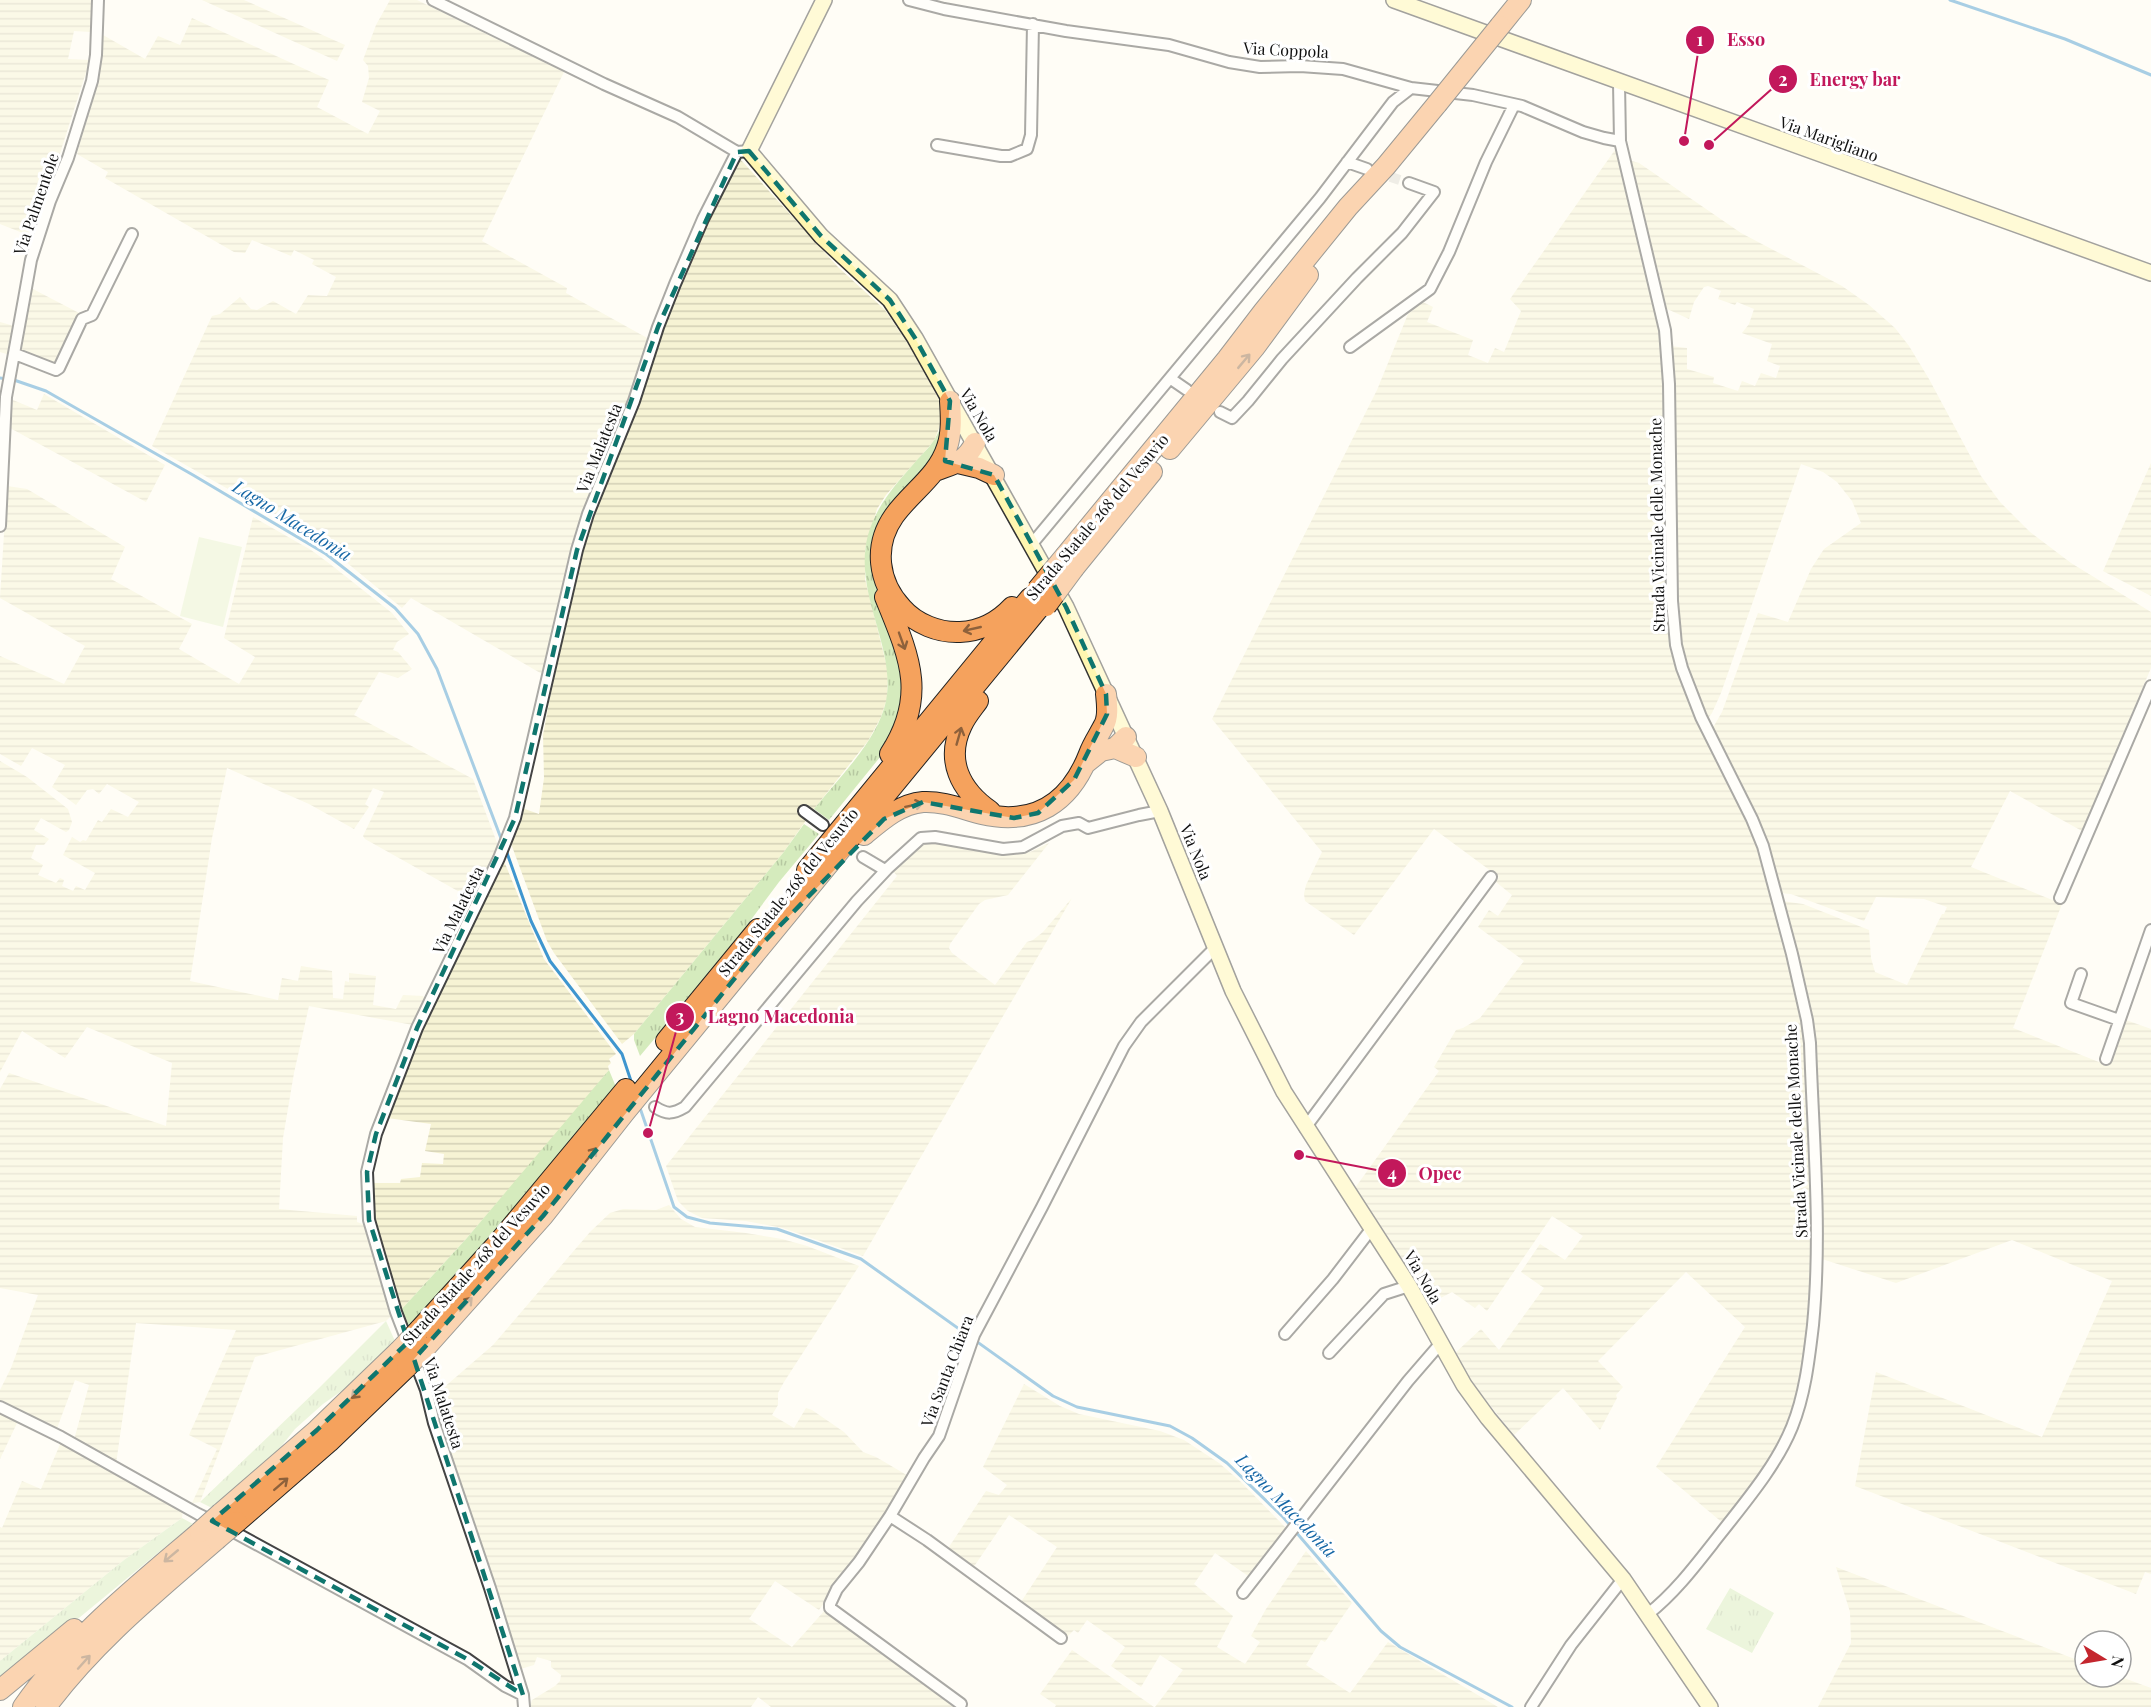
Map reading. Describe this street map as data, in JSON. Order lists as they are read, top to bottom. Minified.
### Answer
{"streets":{"highway":["Strada Statale 268 del Vesuvio"],"street":["Via Coppola","Via Marigliano","Via Palmentole","Via Nola","Via Malatesta","Strada Vicinale delle Monache","Via Santa Chiara"]},"crossings":[["Via Coppola","Strada Vicinale delle Monache"],["Via Marigliano","Strada Vicinale delle Monache"],["Via Nola","Via Malatesta"],["Via Nola","Strada Vicinale delle Monache"],["Via Nola","Via Santa Chiara"]],"water":["Lagno Macedonia"],"places":["Esso","Energy bar","Lagno Macedonia","Opec"],"north":"right"}
